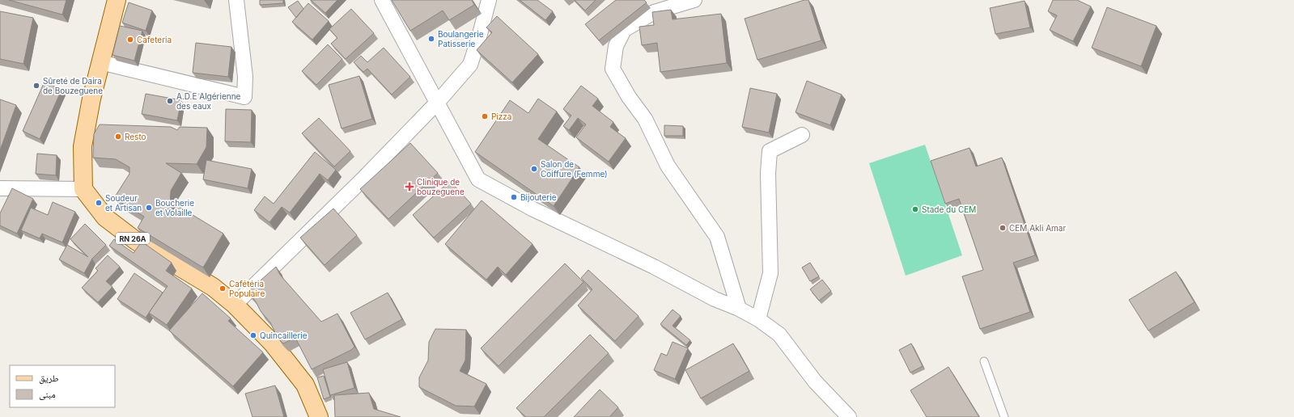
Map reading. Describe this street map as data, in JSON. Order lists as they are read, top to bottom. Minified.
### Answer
{"streets":{"main road":["RN 26A"]},"places":{"other":["Boulangerie Patisserie","Cafeteria","Sûreté de Daira de Bouzeguene","A.D.E Algérienne des eaux","Pizza","Resto","Salon de Coiffure (Femme)","Bijouterie","Soudeur et Artisan","Boucherie et Volaille","Stade du CEM","CEM Akli Amar","Cafétéria Populaire","Quincaillerie"],"health":["Clinique de bouzeguene"]},"legend":["طريق","مبنى"]}
